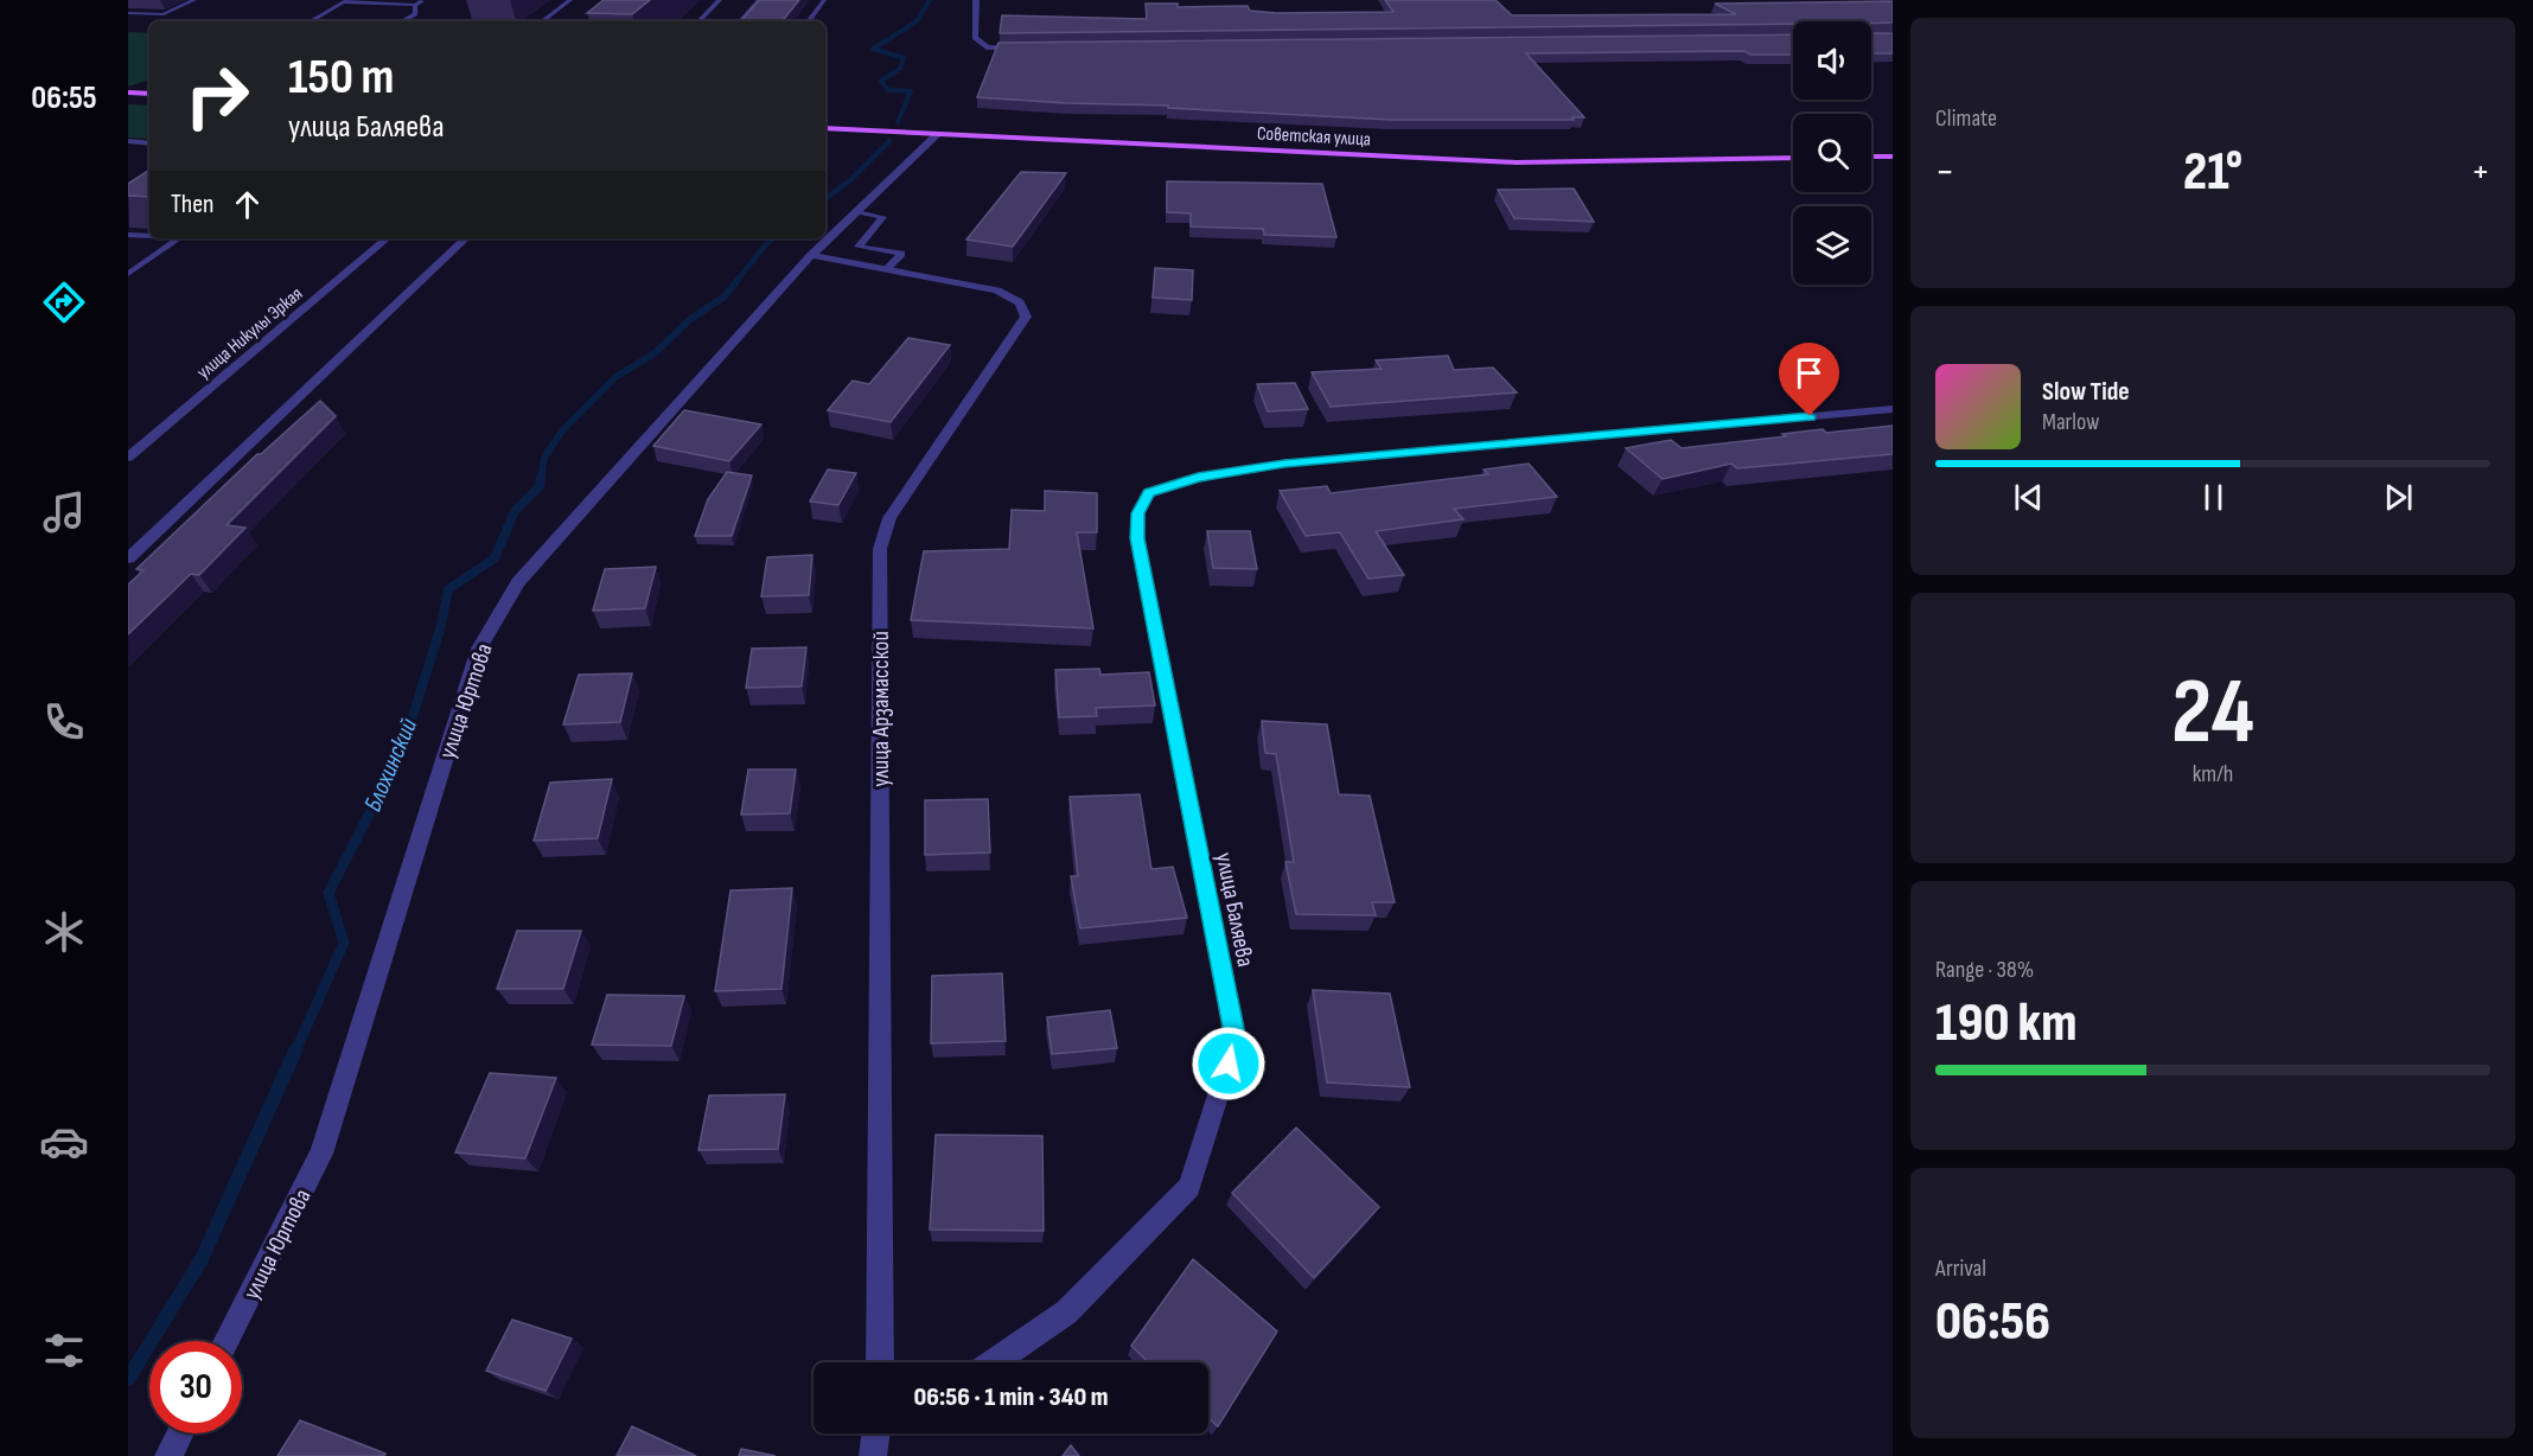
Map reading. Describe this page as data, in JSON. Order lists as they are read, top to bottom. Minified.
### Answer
{"streets":{"main road":["Советская улица"],"street":["улица Никулы Эркая","улица Юртова","улица Арзамасской","улица Баляева"]},"crossings":[["Советская улица","улица Юртова"],["улица Юртова","улица Арзамасской"]],"water":["Блохинский"],"page":{"tabs":"06:55","tile":["Climate",["24","km/h"],["Range · 38%","190 km"],["Arrival","06:56"]],"turn":["150 m","улица Баляева"],"heat":["−","21°","+"],"then":"Then","song":["Slow Tide","Marlow"],"limit":"30","trip":"06:56 · 1 min · 340 m"}}
